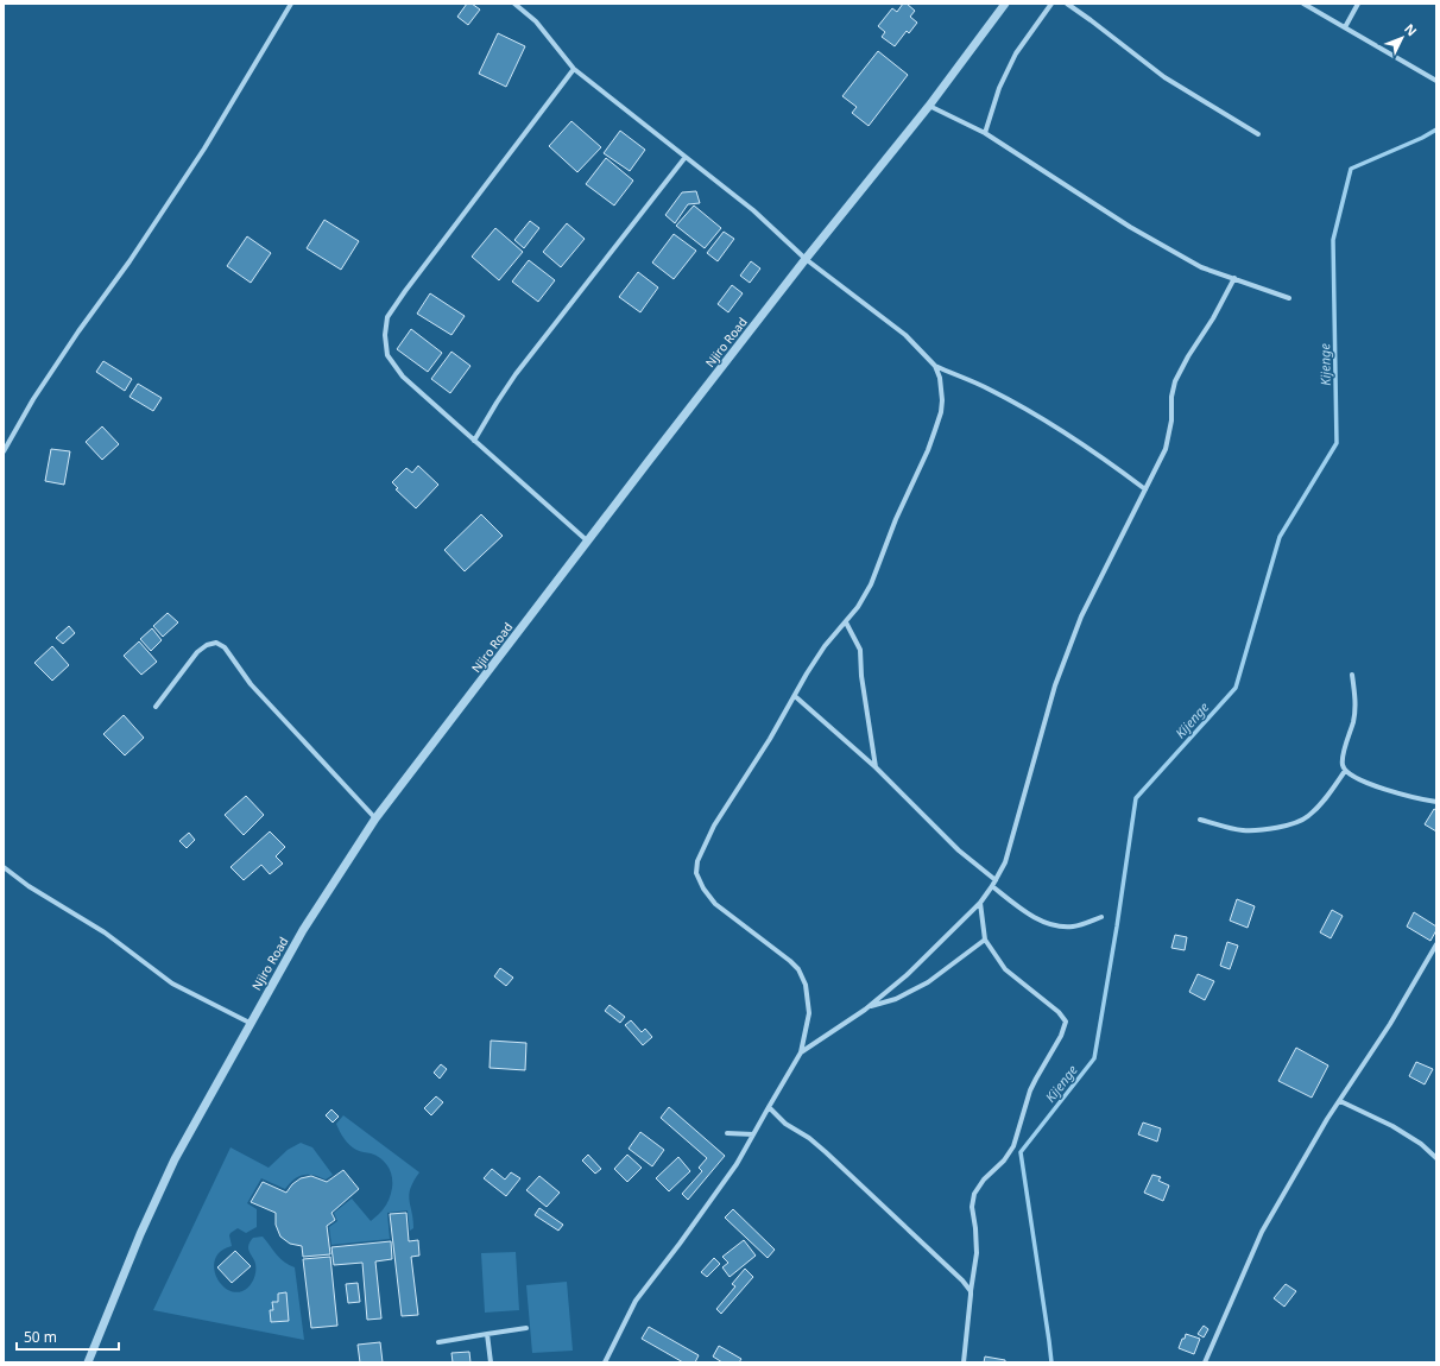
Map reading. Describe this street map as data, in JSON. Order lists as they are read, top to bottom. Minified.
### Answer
{"streets":{"street":["Njiro Road"]},"water":["Kijenge"],"scale_bar":"50 m","north":"top right"}
